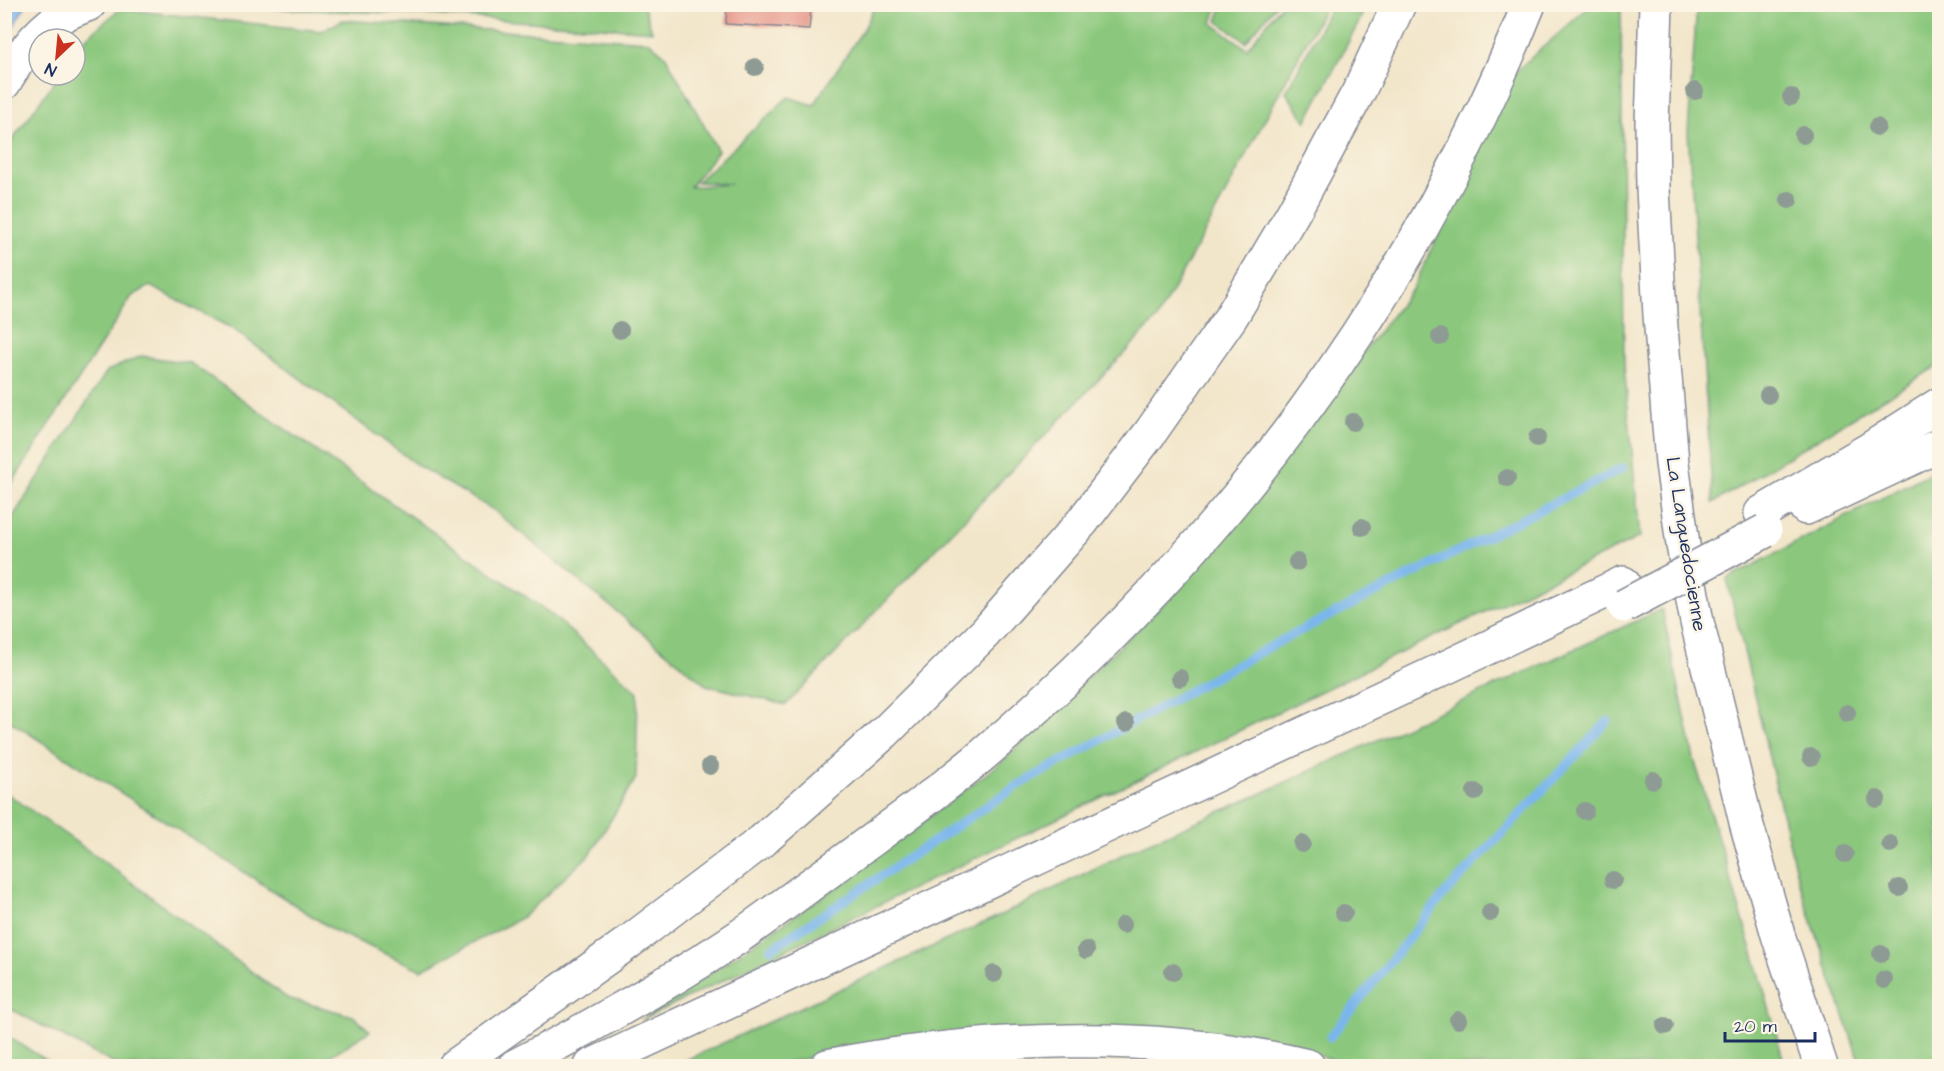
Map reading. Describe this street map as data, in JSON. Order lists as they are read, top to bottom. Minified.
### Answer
{"streets":{"main road":["La Languedocienne"]},"scale_bar":"20 m","north":"bottom left"}
